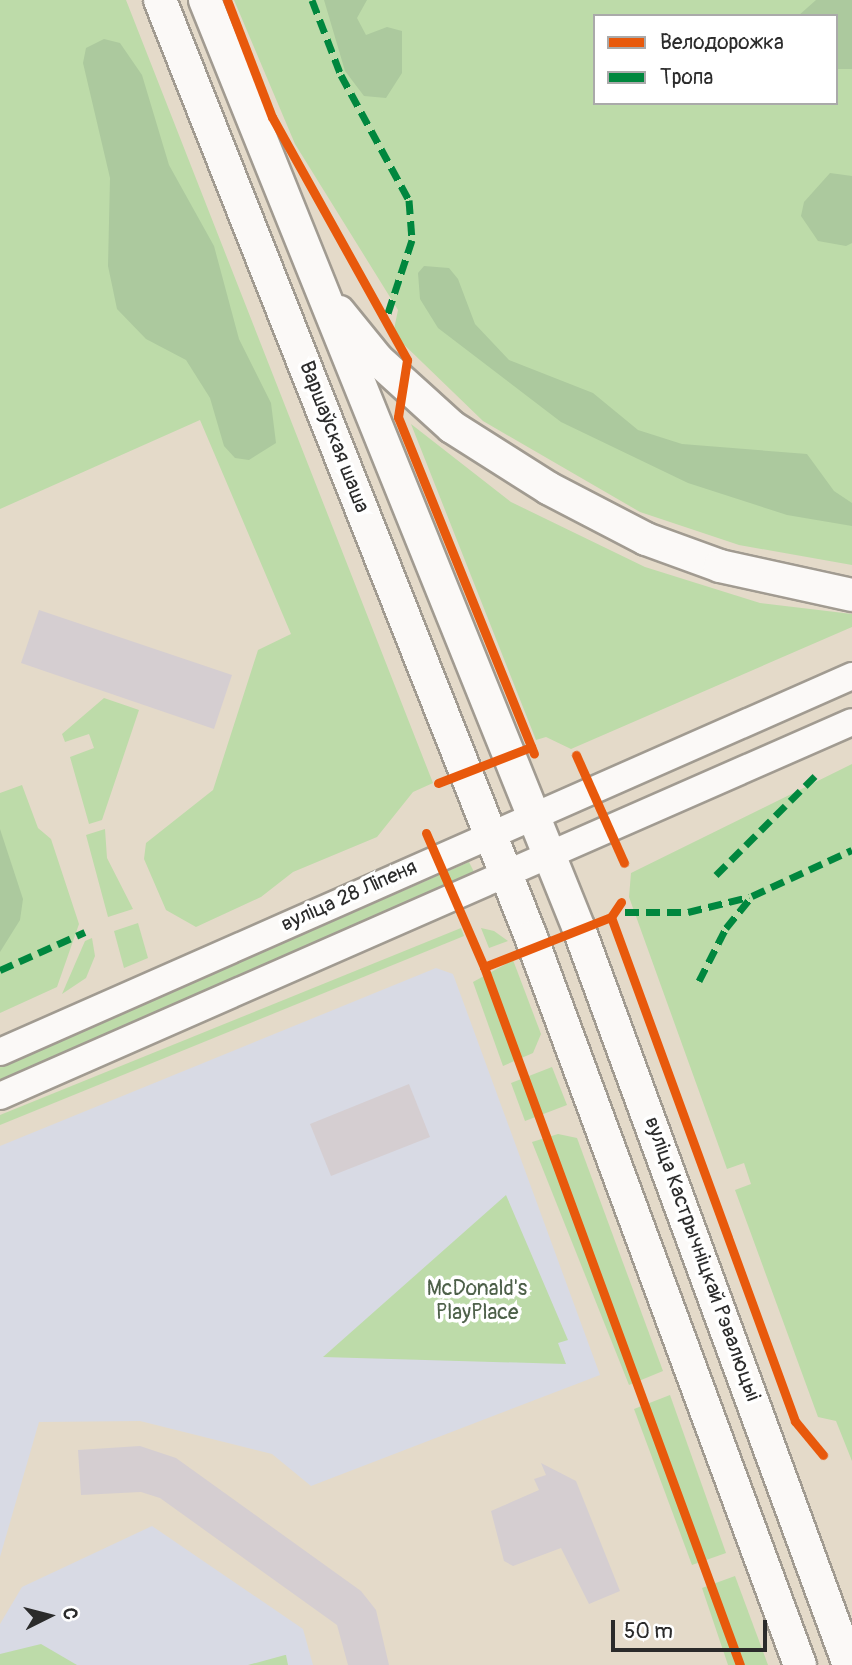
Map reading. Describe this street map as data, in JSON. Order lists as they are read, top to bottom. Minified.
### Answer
{"streets":{"highway":["Варшаўская шаша","вуліца Кастрычніцкай Рэвалюцыі"],"main road":["вуліца 28 Ліпеня"]},"crossings":[["Варшаўская шаша","вуліца 28 Ліпеня"],["Варшаўская шаша","вуліца Кастрычніцкай Рэвалюцыі"],["вуліца 28 Ліпеня","вуліца Кастрычніцкай Рэвалюцыі"]],"parks":["McDonald's PlayPlace"],"legend":["Велодорожка","Тропа"],"scale_bar":"50 m","north":"right"}
